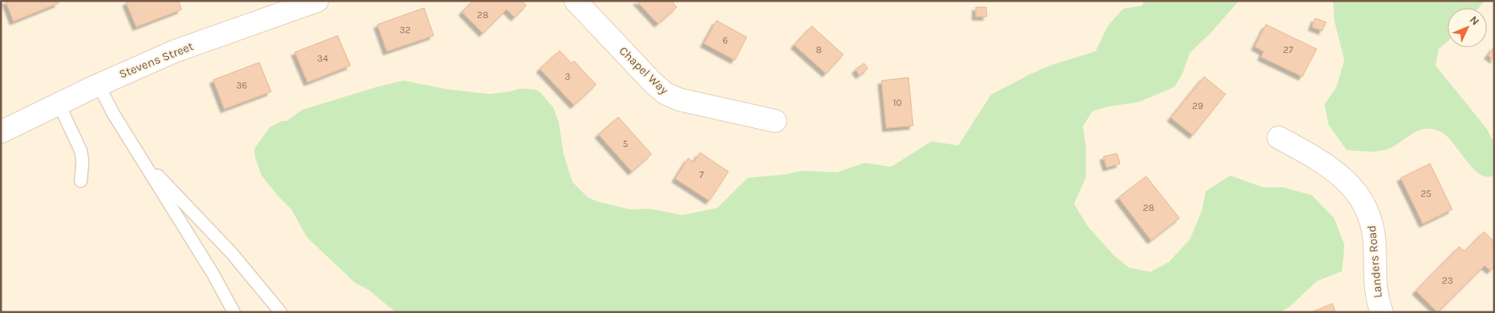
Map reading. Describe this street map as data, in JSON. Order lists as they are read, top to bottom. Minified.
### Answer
{"streets":{"street":["Stevens Street","Chapel Way","Landers Road"]},"house_numbers":["28","32","6","8","27","34","3","36","10","29","5","7","25","28","23"],"north":"top right"}
